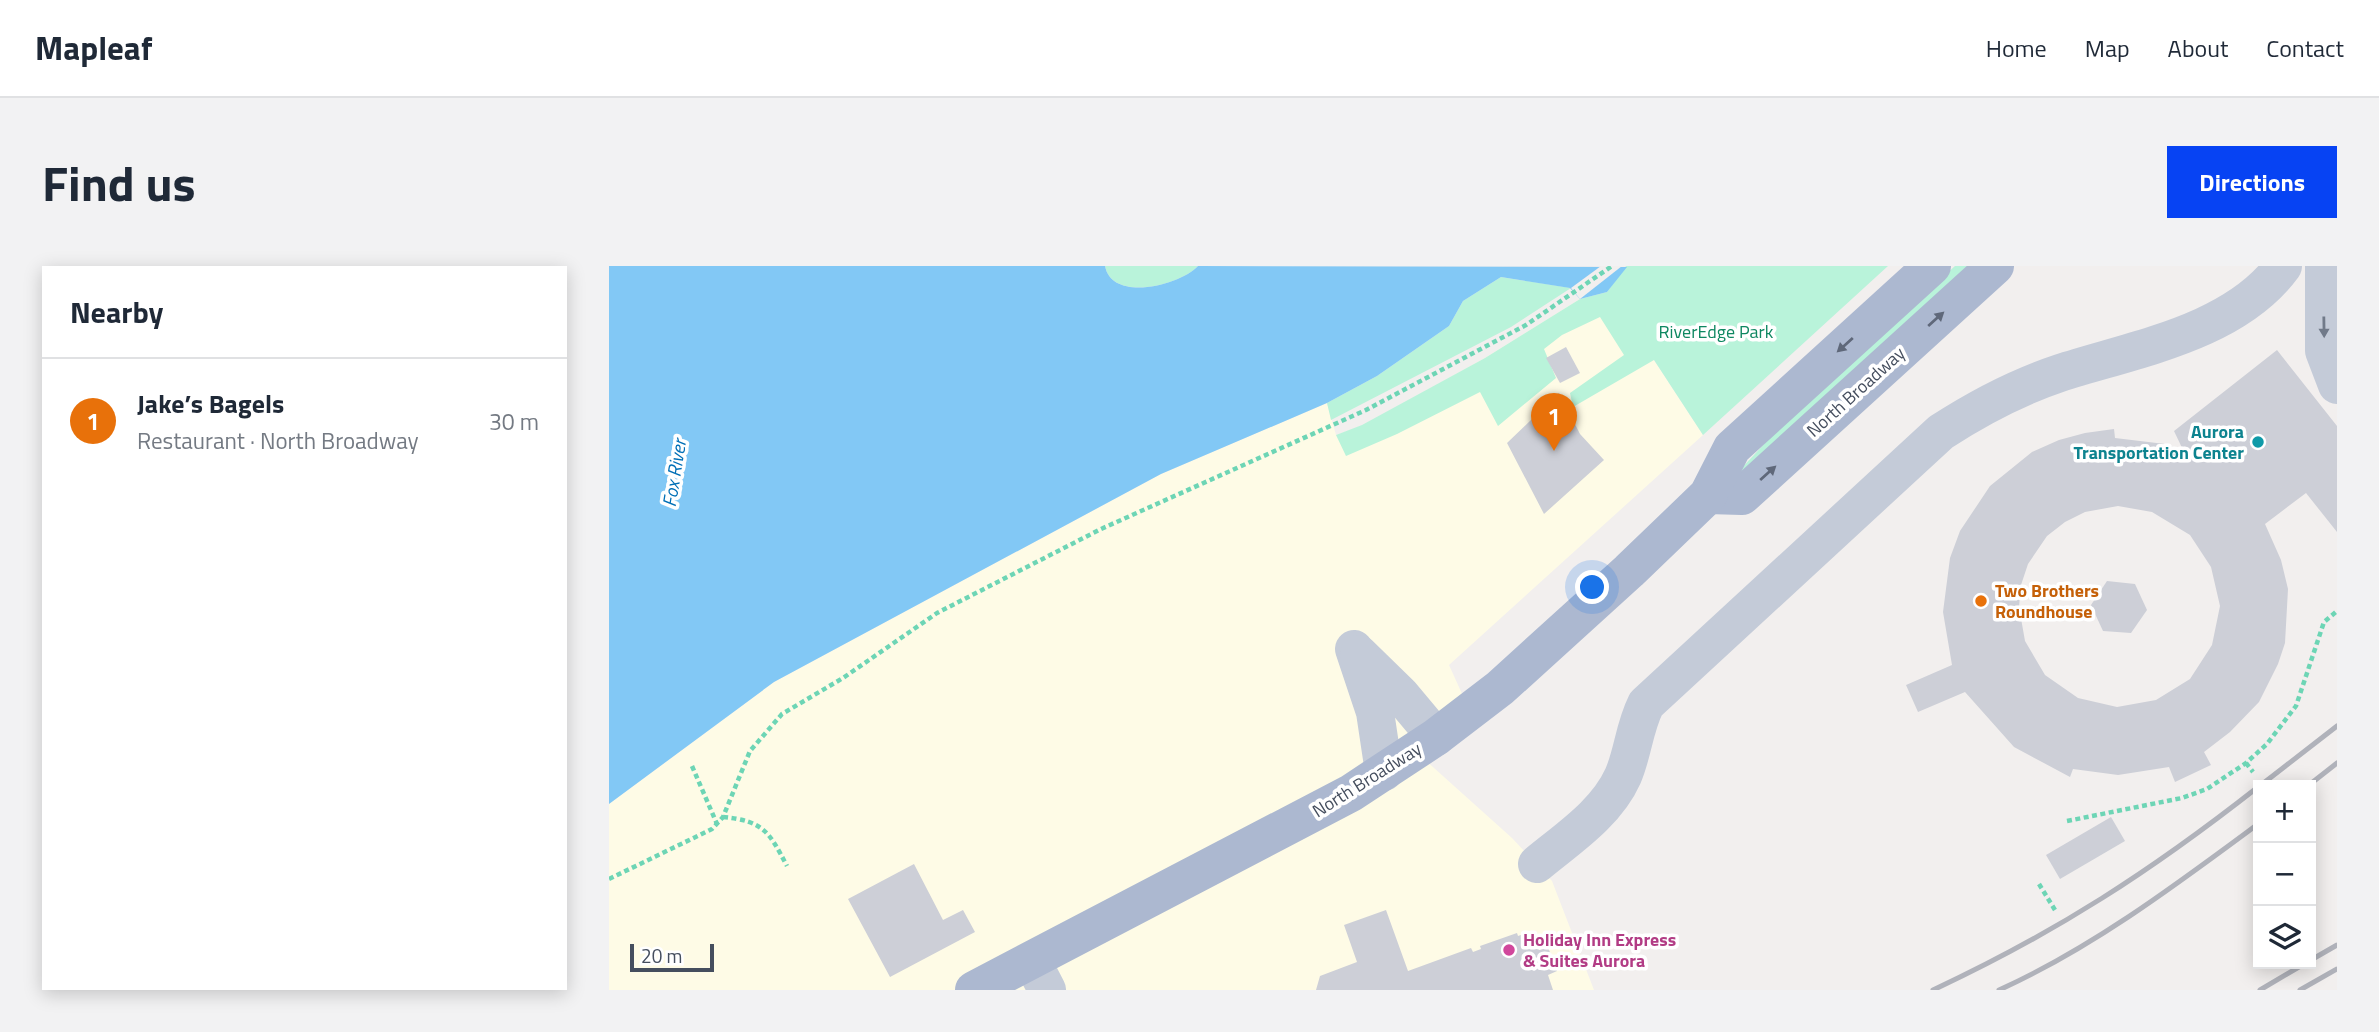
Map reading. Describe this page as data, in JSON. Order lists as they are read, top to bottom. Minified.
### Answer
{"streets":{"main road":["North Broadway"]},"water":["Fox River"],"parks":["RiverEdge Park"],"places":["Aurora Transportation Center","Two Brothers Roundhouse","Holiday Inn Express & Suites Aurora"],"scale_bar":"20 m","page":{"header":"Mapleaf","nav":["Home","Map","About","Contact"],"title":"Find us","buttons":"Directions","heading":"Nearby","list":[{"mark":"1","name":"Jake’s Bagels","note":"Restaurant · North Broadway","value":"30 m"}],"pins":"1","map_buttons":["+","−"],"scale":"20 m"}}
